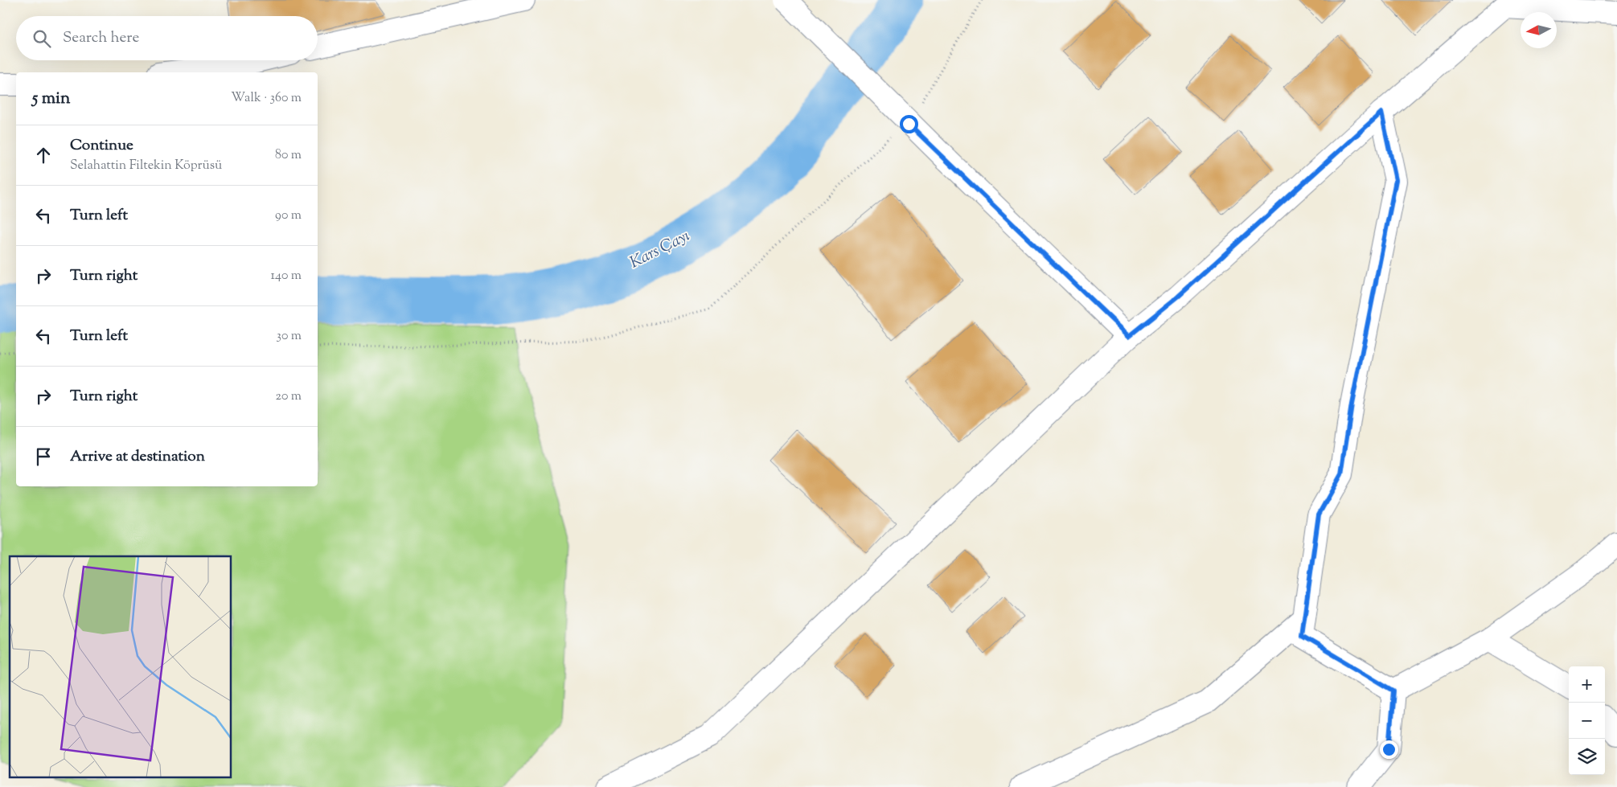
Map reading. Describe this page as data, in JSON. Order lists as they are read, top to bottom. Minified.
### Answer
{"water":["Kars Çayı"],"north":"left","page":{"search":"Search here","heading":["5 min","Walk · 360 m"],"list":[["Continue","Selahattin Filtekin Köprüsü","80 m"],["Turn left","90 m"],["Turn right","140 m"],["Turn left","30 m"],["Turn right","20 m"],"Arrive at destination"],"map_buttons":["+","−"]}}
